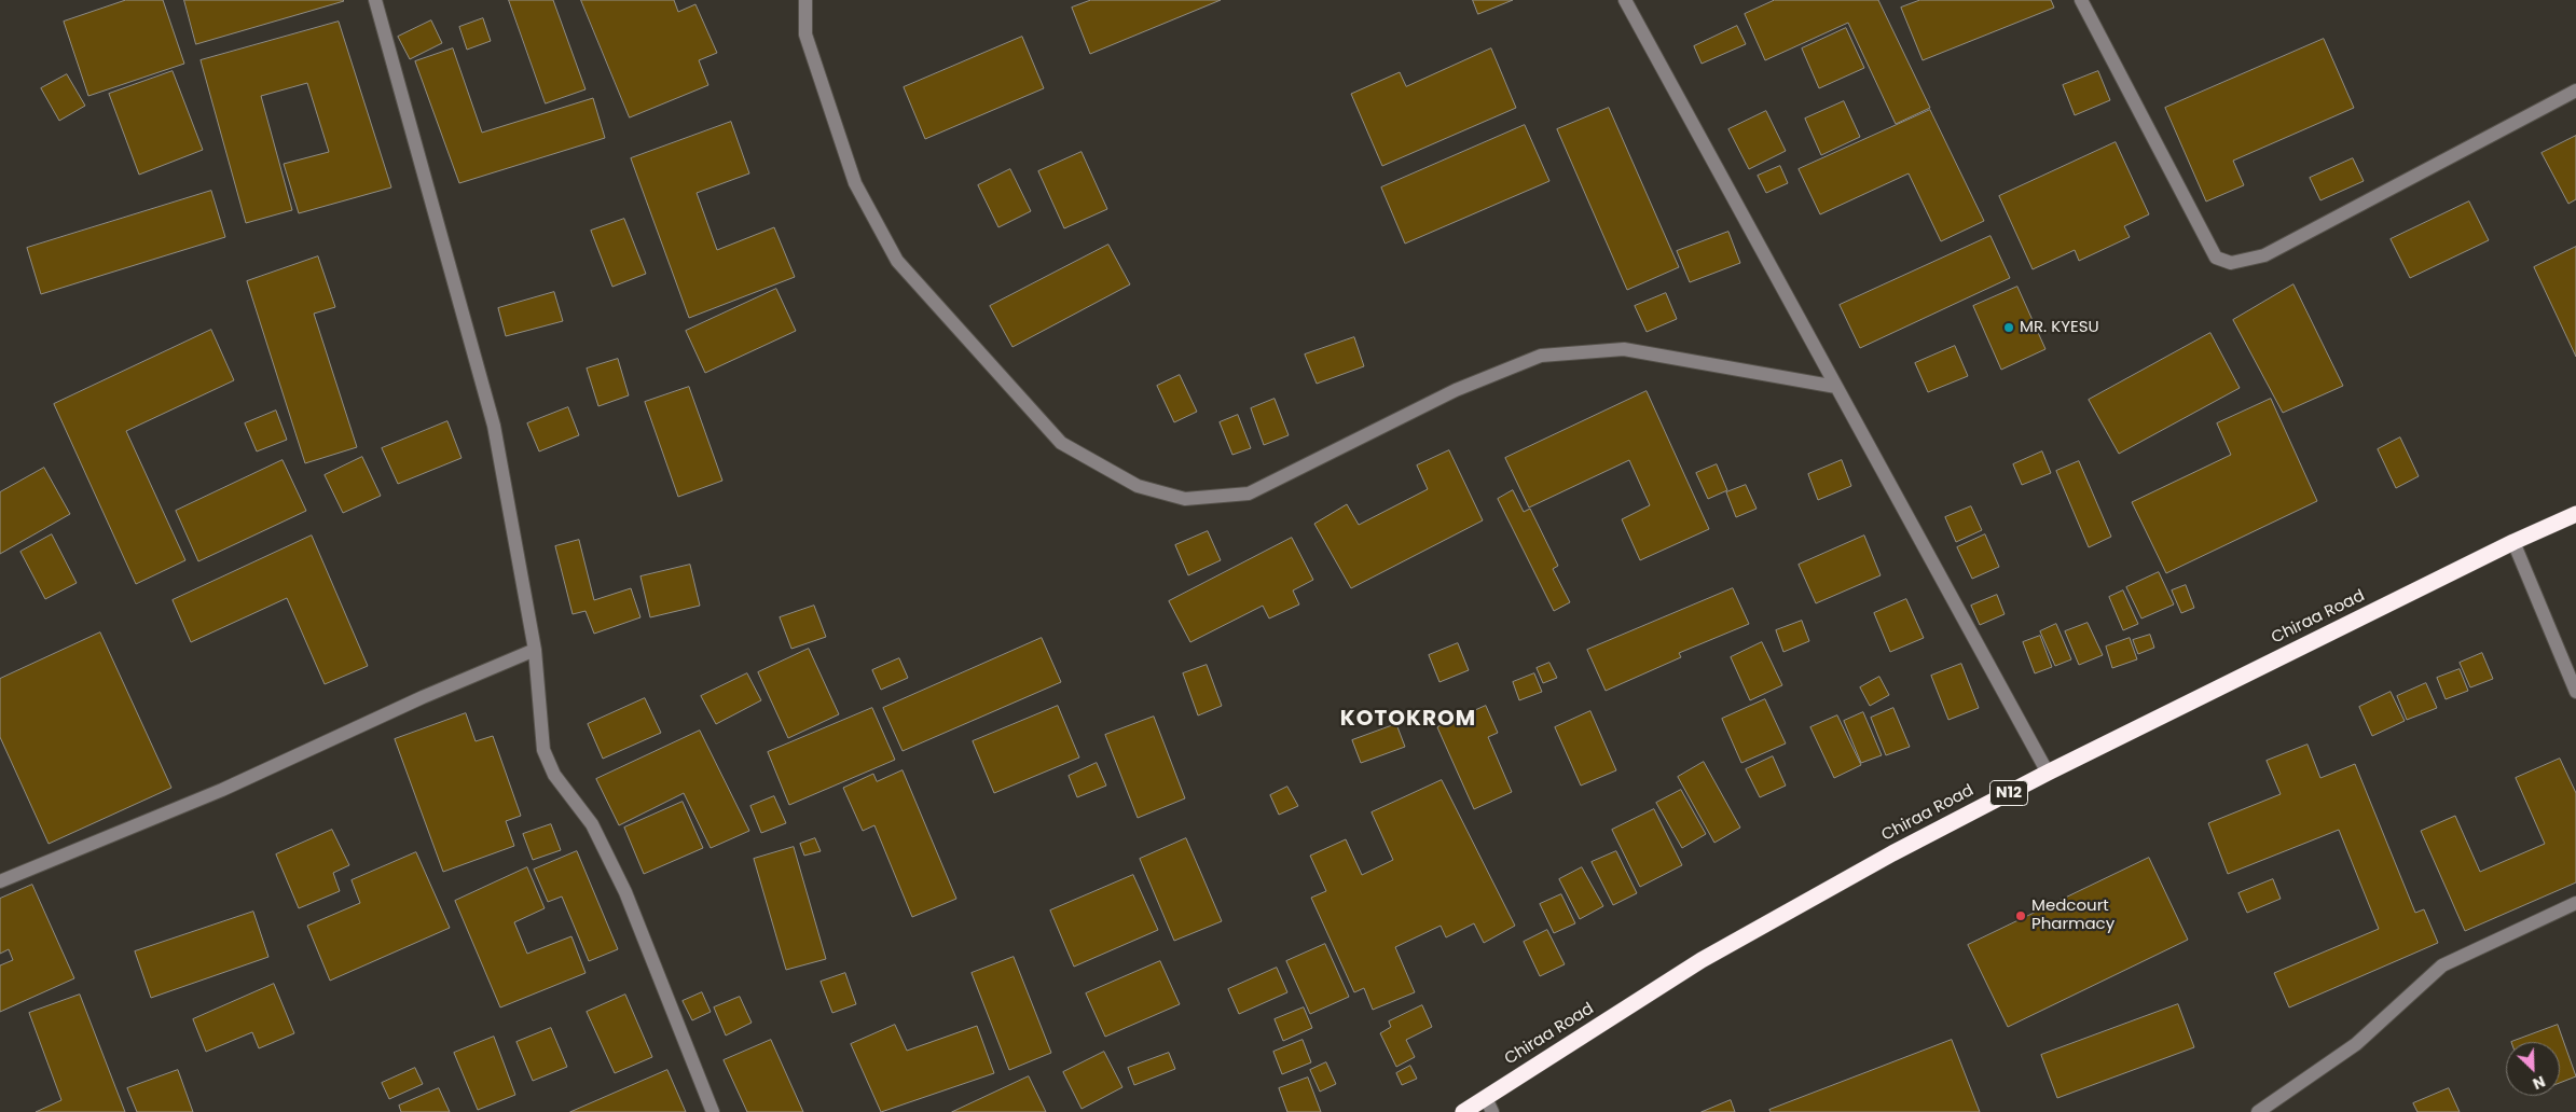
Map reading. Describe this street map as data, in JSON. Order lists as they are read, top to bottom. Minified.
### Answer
{"streets":{"highway":["Chiraa Road","N12"]},"districts":["KOTOKROM"],"places":["MR. KYESU","Medcourt Pharmacy"],"north":"bottom right"}
